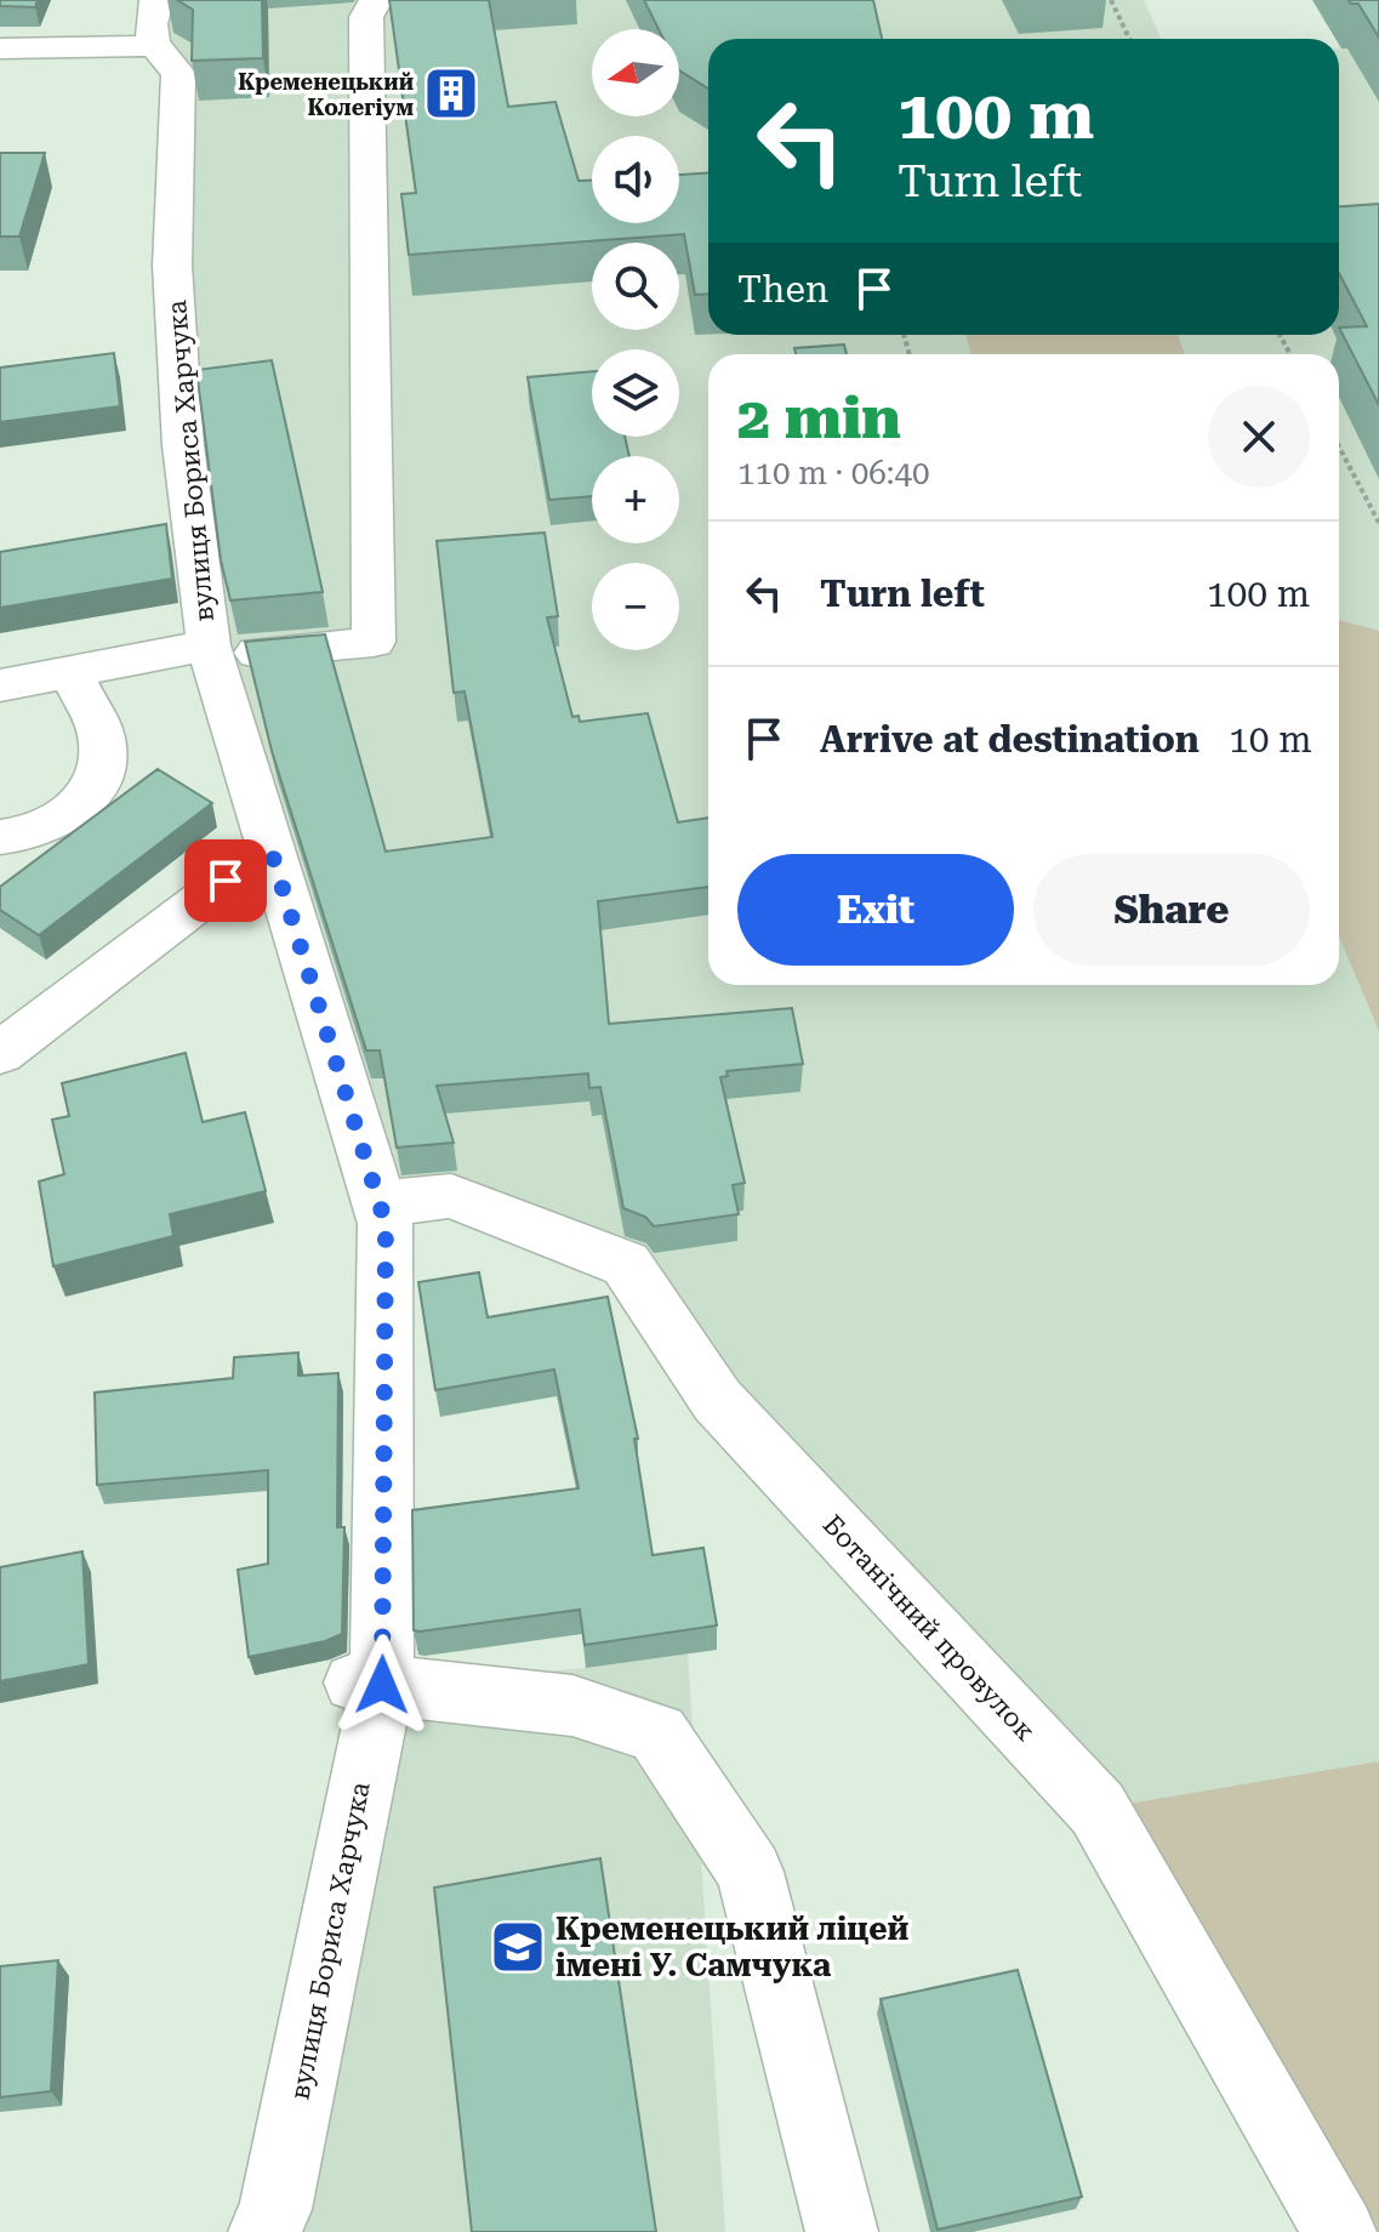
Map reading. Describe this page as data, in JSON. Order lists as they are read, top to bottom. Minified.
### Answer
{"streets":{"street":["вулиця Бориса Харчука","Ботанічний провулок"]},"crossings":[["вулиця Бориса Харчука","Ботанічний провулок"]],"places":{"building":["Кременецький Колегіум"],"school or university":["Кременецький ліцей імені У. Самчука"]},"north":"left","page":{"map_buttons":["+","−"],"turn":["100 m","Turn left"],"then":"Then","heading":["2 min","110 m · 06:40"],"list":[{"name":"Turn left","value":"100 m"},{"name":"Arrive at destination","value":"10 m"}],"buttons":["Exit","Share"]}}
